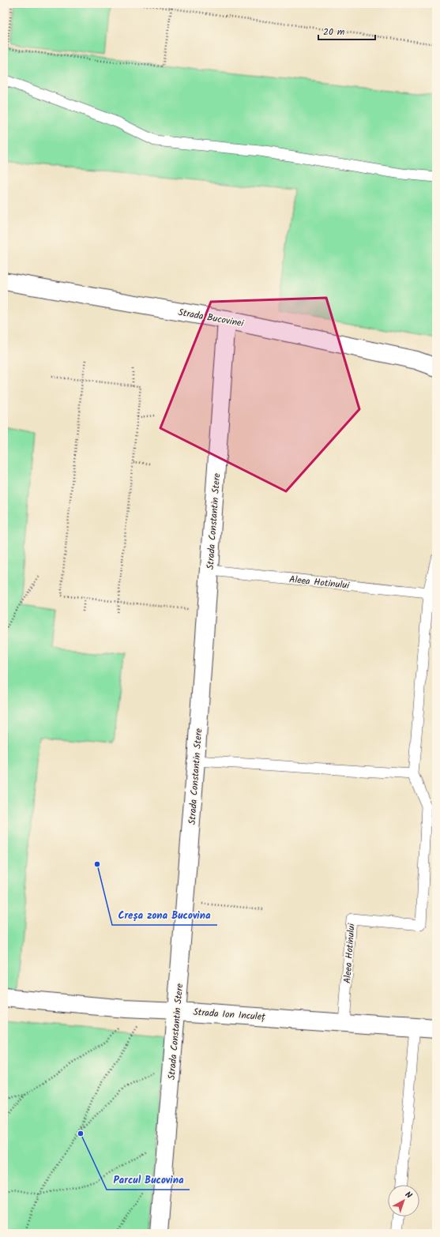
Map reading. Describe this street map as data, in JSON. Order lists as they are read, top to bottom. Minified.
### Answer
{"streets":{"street":["Strada Bucovinei","Strada Constantin Stere","Strada Ion Inculeț"],"lane":["Aleea Hotinului"]},"crossings":[["Strada Bucovinei","Strada Constantin Stere"],["Strada Constantin Stere","Aleea Hotinului"],["Strada Constantin Stere","Strada Ion Inculeț"],["Aleea Hotinului","Strada Ion Inculeț"]],"places":["Creșa zona Bucovina","Parcul Bucovina"],"scale_bar":"20 m","north":"top right"}
